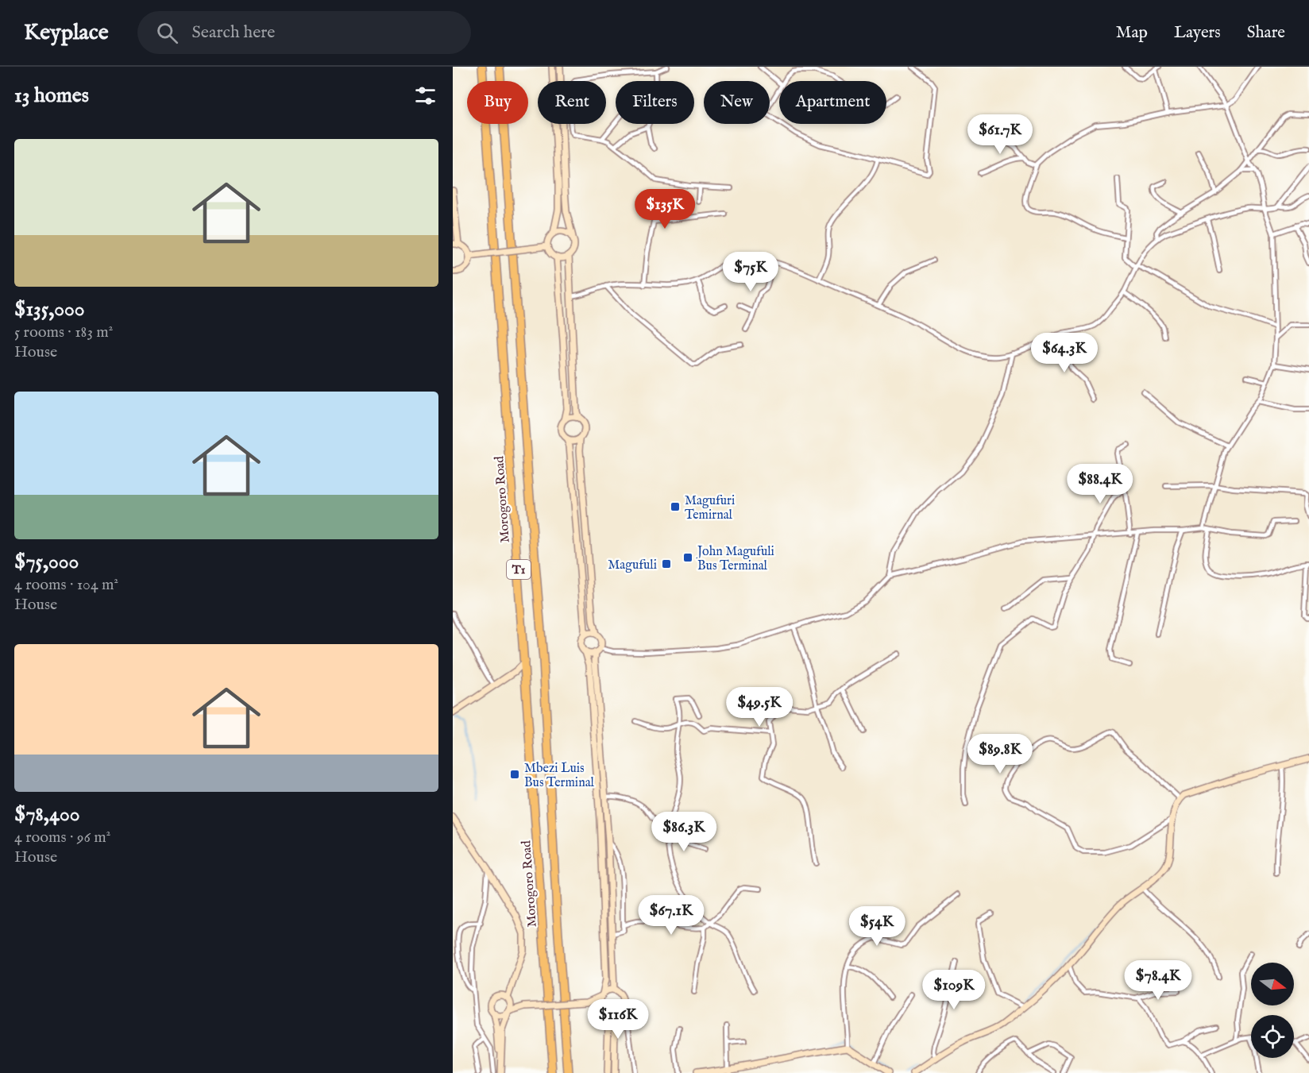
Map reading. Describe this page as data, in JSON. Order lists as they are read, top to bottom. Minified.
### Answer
{"streets":{"highway":["Morogoro Road","T1"]},"places":{"transit":["Magufuri Temirnal","John Magufuli Bus Terminal","Magufuli","Mbezi Luis Bus Terminal"]},"north":"right","page":{"header":"Keyplace","search":"Search here","nav":["Map","Layers","Share"],"heading":"13 homes","chip":["Buy","Rent","Filters","New","Apartment"],"price":["$61.7K","$135K","$75K","$64.3K","$88.4K","$49.5K","$89.8K","$86.3K","$67.1K","$54K","$78.4K","$109K","$116K"],"list":[{"name":"$135,000","note":"5 rooms · 183 m² · House"},{"name":"$75,000","note":"4 rooms · 104 m² · House"},{"name":"$78,400","note":"4 rooms · 96 m² · House"}]}}
